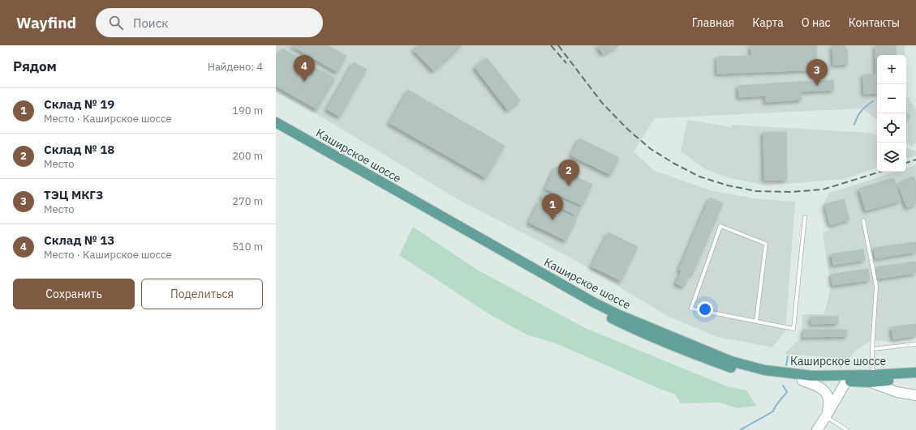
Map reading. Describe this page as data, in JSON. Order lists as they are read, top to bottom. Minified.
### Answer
{"streets":{"main road":["Каширское шоссе"]},"page":{"header":"Wayfind","search":"Поиск","nav":["Главная","Карта","О нас","Контакты"],"heading":["Рядом","Найдено: 4"],"map_buttons":["+","−"],"pins":["4","3","2","1"],"list":[{"mark":"1","name":"Склад № 19","note":"Место · Каширское шоссе","value":"190 m"},{"mark":"2","name":"Склад № 18","note":"Место","value":"200 m"},{"mark":"3","name":"ТЭЦ МКГЗ","note":"Место","value":"270 m"},{"mark":"4","name":"Склад № 13","note":"Место · Каширское шоссе","value":"510 m"}],"buttons":["Сохранить","Поделиться"]}}
